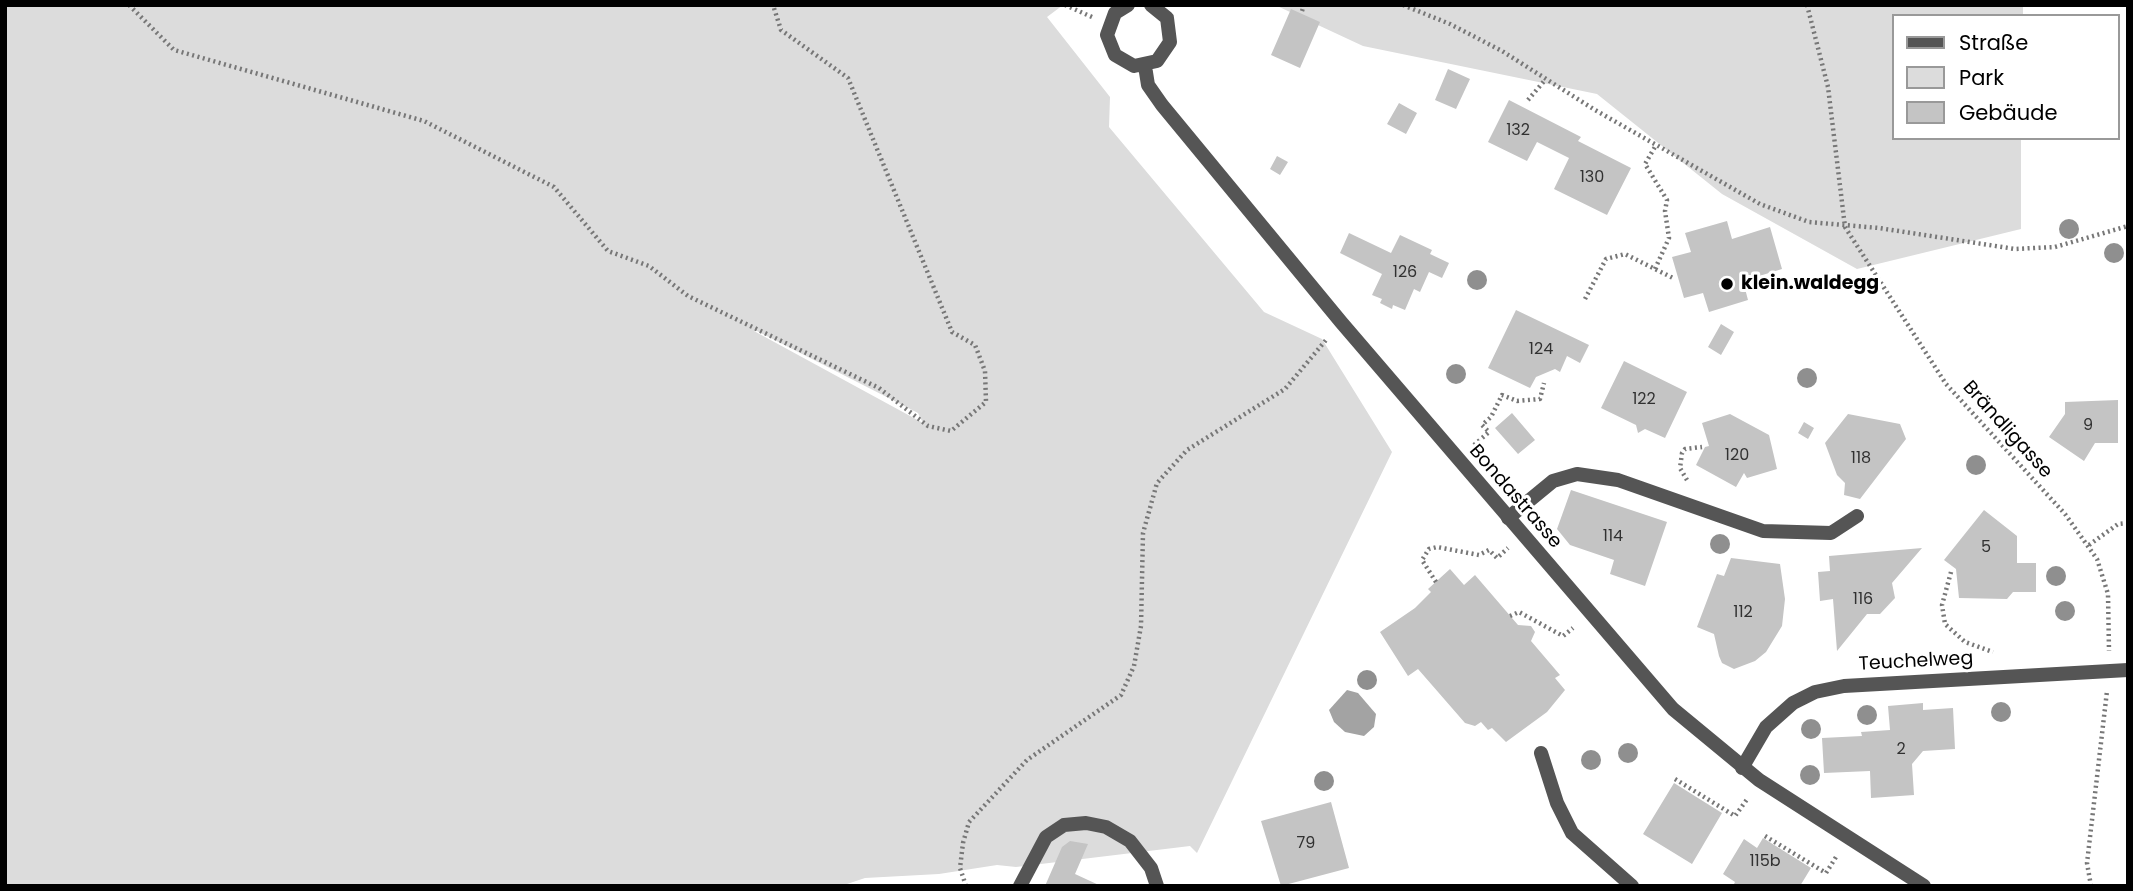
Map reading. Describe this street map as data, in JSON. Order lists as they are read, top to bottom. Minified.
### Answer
{"streets":{"street":["Bondastrasse","Teuchelweg"],"path":["Brändligasse"]},"crossings":[["Brändligasse","Teuchelweg"],["Bondastrasse","Teuchelweg"]],"places":["klein.waldegg"],"house_numbers":["132","130","126","124","122","9","120","118","114","5","116","112","2","79","115b"],"legend":["Straße","Park","Gebäude"]}
